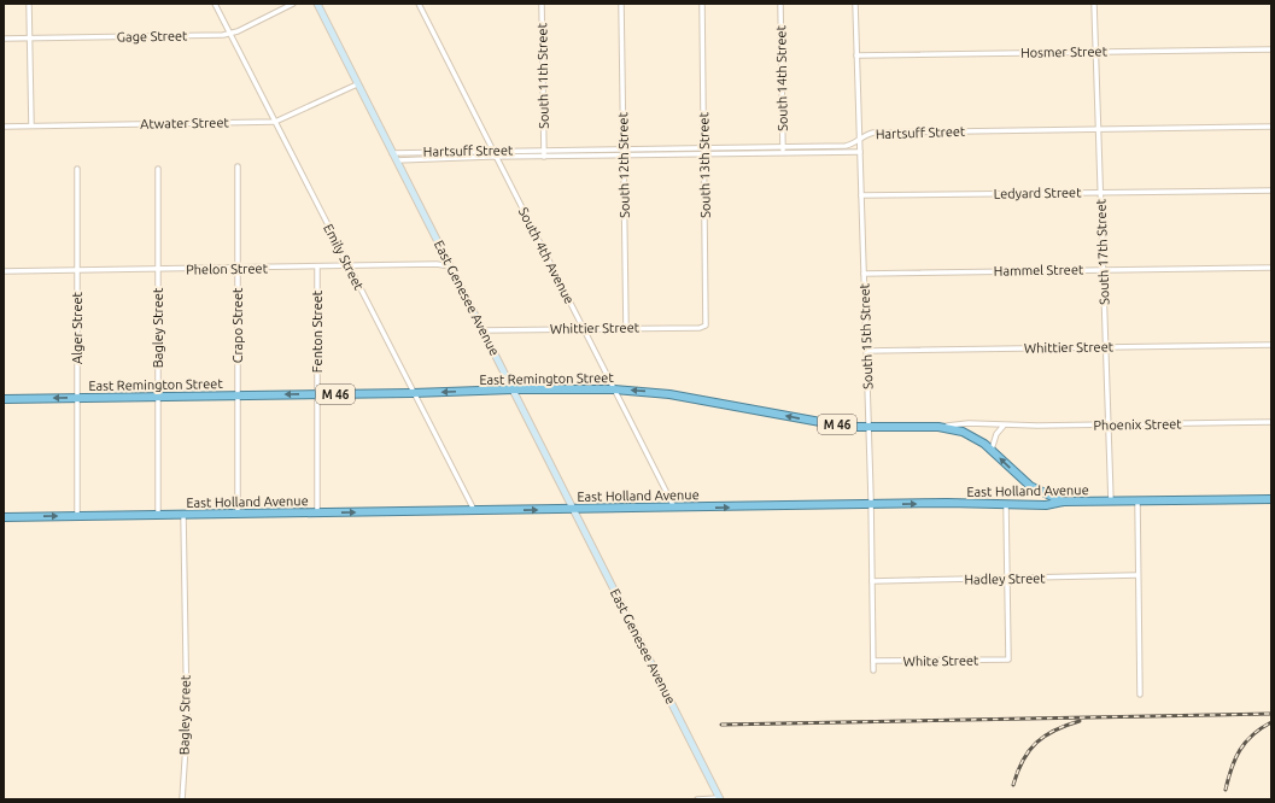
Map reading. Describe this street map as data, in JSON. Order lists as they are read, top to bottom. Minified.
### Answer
{"streets":{"highway":["East Remington Street","M 46","East Holland Avenue"],"main road":["East Genesee Avenue"],"street":["Gage Street","Hosmer Street","South 11th Street","South 14th Street","Atwater Street","Hartsuff Street","South 12th Street","South 13th Street","Ledyard Street","South 17th Street","South 4th Avenue","Emily Street","Phelon Street","Hammel Street","Crapo Street","Alger Street","Bagley Street","Whittier Street","Fenton Street","South 15th Street","Phoenix Street","Hadley Street","White Street"]},"crossings":[["Gage Street","Emily Street"],["Hosmer Street","South 17th Street"],["Hosmer Street","South 15th Street"],["South 11th Street","Hartsuff Street"],["South 14th Street","Hartsuff Street"],["Atwater Street","Emily Street"],["Atwater Street","East Genesee Avenue"],["Hartsuff Street","South 12th Street"],["Hartsuff Street","South 13th Street"],["Hartsuff Street","South 17th Street"],["Hartsuff Street","South 4th Avenue"],["Hartsuff Street","East Genesee Avenue"],["Hartsuff Street","South 15th Street"],["South 12th Street","Whittier Street"],["South 13th Street","Whittier Street"],["Ledyard Street","South 17th Street"],["Ledyard Street","South 15th Street"],["South 17th Street","Hammel Street"],["South 17th Street","Whittier Street"],["South 17th Street","Phoenix Street"],["South 17th Street","East Holland Avenue"],["South 4th Avenue","Whittier Street"],["South 4th Avenue","East Remington Street"],["South 4th Avenue","East Holland Avenue"],["Emily Street","Phelon Street"],["Emily Street","East Remington Street"],["Emily Street","East Holland Avenue"],["Phelon Street","East Genesee Avenue"],["Phelon Street","Crapo Street"],["Phelon Street","Alger Street"],["Phelon Street","Bagley Street"],["Phelon Street","Fenton Street"],["Hammel Street","South 15th Street"],["East Genesee Avenue","Whittier Street"],["East Genesee Avenue","East Remington Street"],["East Genesee Avenue","East Holland Avenue"],["Crapo Street","East Remington Street"],["Crapo Street","East Holland Avenue"],["Alger Street","East Remington Street"],["Alger Street","East Holland Avenue"],["Bagley Street","East Remington Street"],["Bagley Street","East Holland Avenue"],["Whittier Street","South 15th Street"],["Fenton Street","East Remington Street"],["Fenton Street","East Holland Avenue"],["South 15th Street","East Remington Street"],["South 15th Street","East Holland Avenue"],["South 15th Street","Hadley Street"],["South 15th Street","White Street"],["East Remington Street","Phoenix Street"],["East Remington Street","East Holland Avenue"],["Hadley Street","White Street"]],"one_way":["East Remington Street","East Holland Avenue"]}
